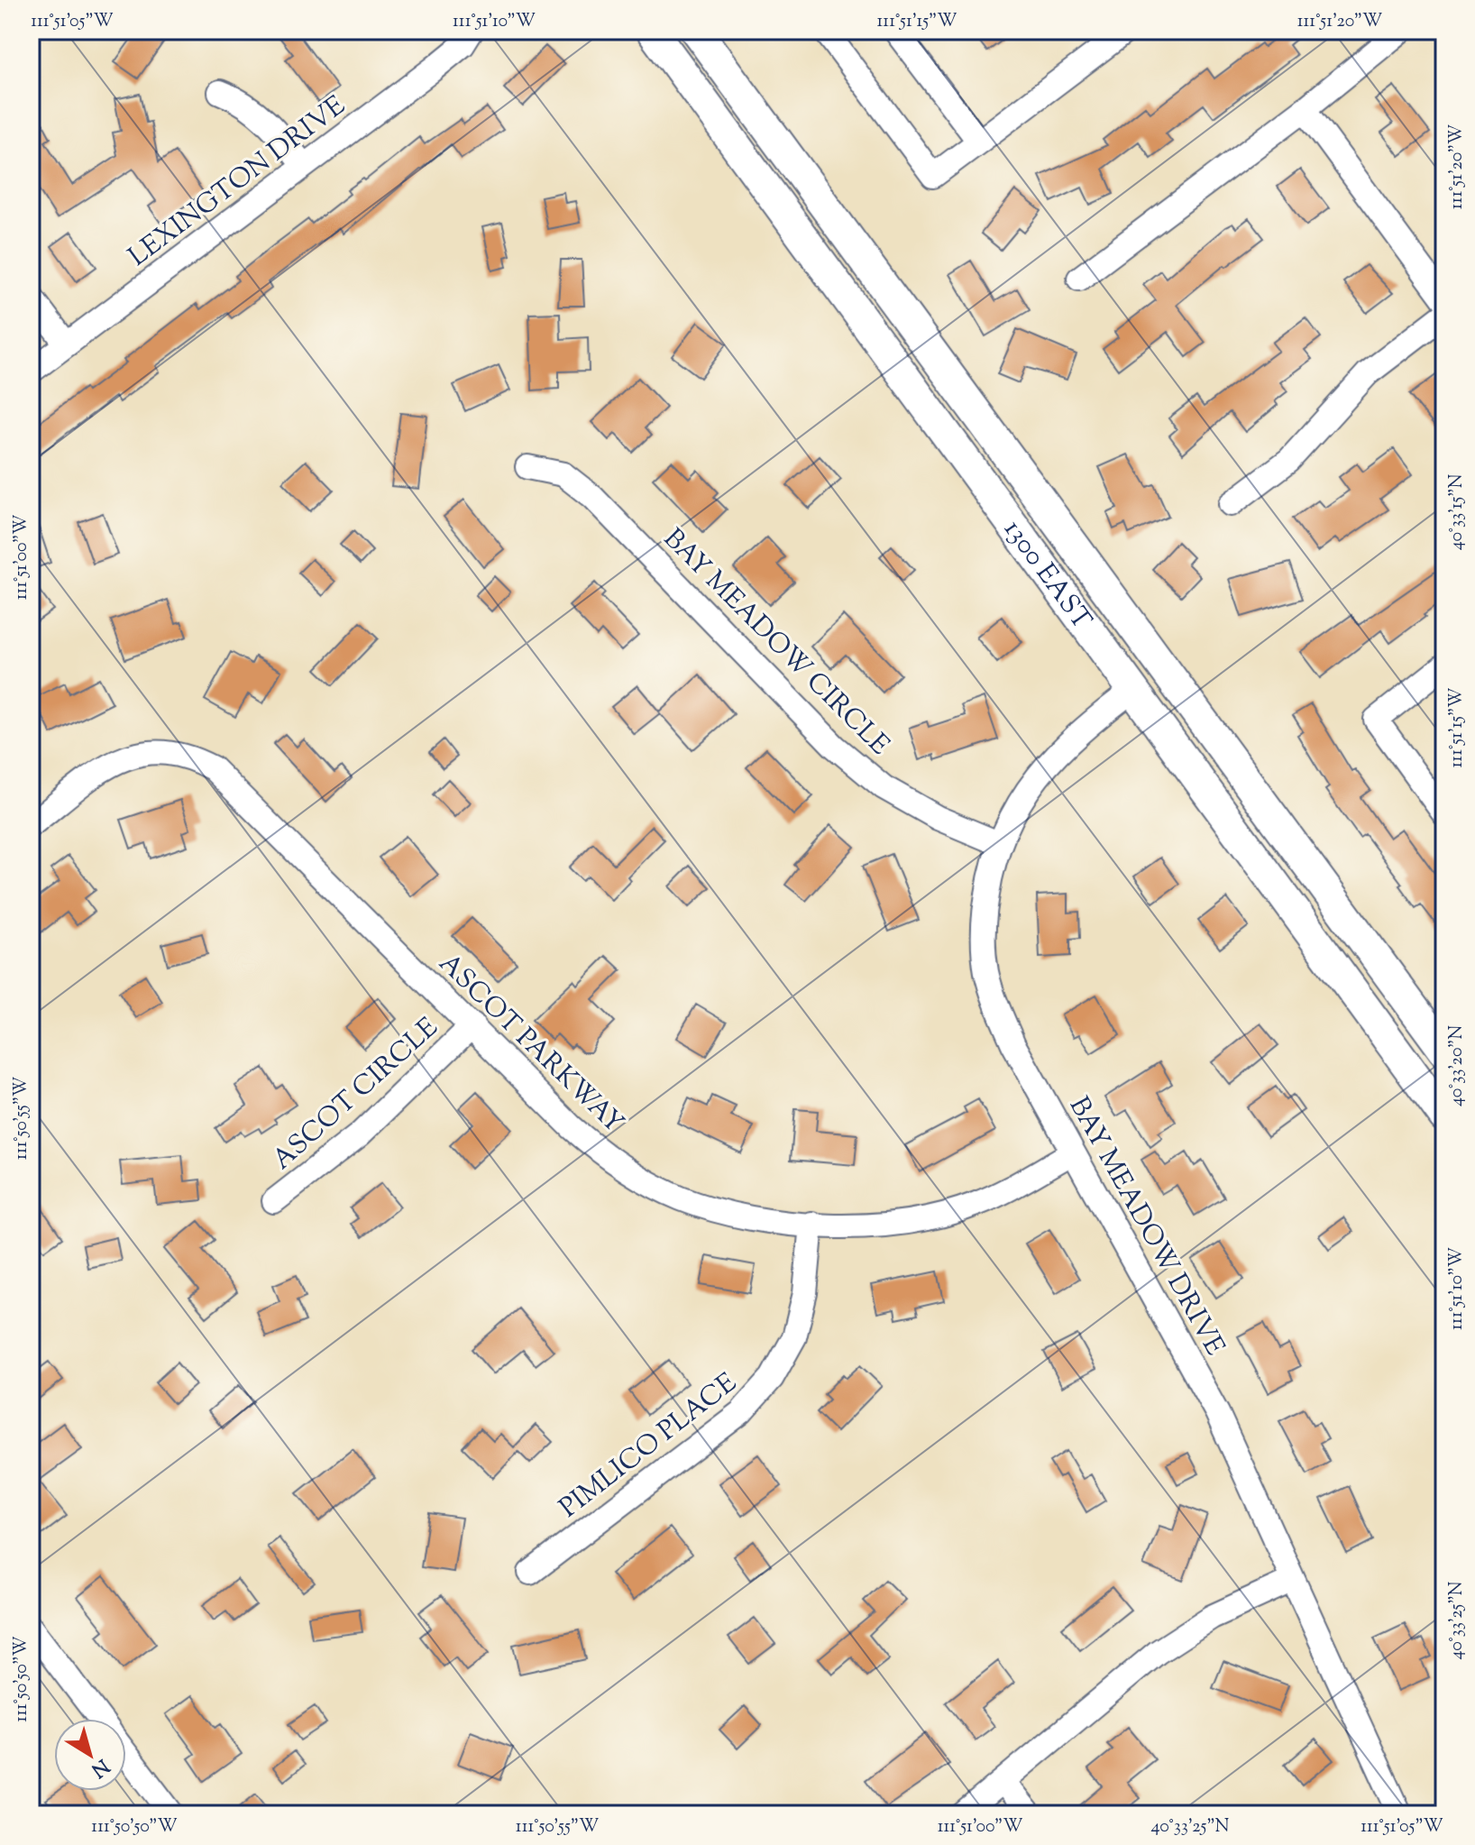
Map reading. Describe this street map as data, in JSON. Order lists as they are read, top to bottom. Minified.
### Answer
{"streets":{"main road":["1300 EAST"],"street":["LEXINGTON DRIVE","BAY MEADOW CIRCLE","ASCOT PARKWAY","ASCOT CIRCLE","BAY MEADOW DRIVE","PIMLICO PLACE"]},"crossings":[["1300 EAST","BAY MEADOW DRIVE"],["BAY MEADOW CIRCLE","BAY MEADOW DRIVE"],["ASCOT PARKWAY","ASCOT CIRCLE"],["ASCOT PARKWAY","BAY MEADOW DRIVE"],["ASCOT PARKWAY","PIMLICO PLACE"]],"north":"bottom right","coordinates":["111°51'05\"W","111°51'10\"W","111°51'15\"W","111°51'20\"W","40°33'15\"N","111°51'00\"W","40°33'20\"N","111°50'55\"W","40°33'25\"N","111°50'50\"W"]}
